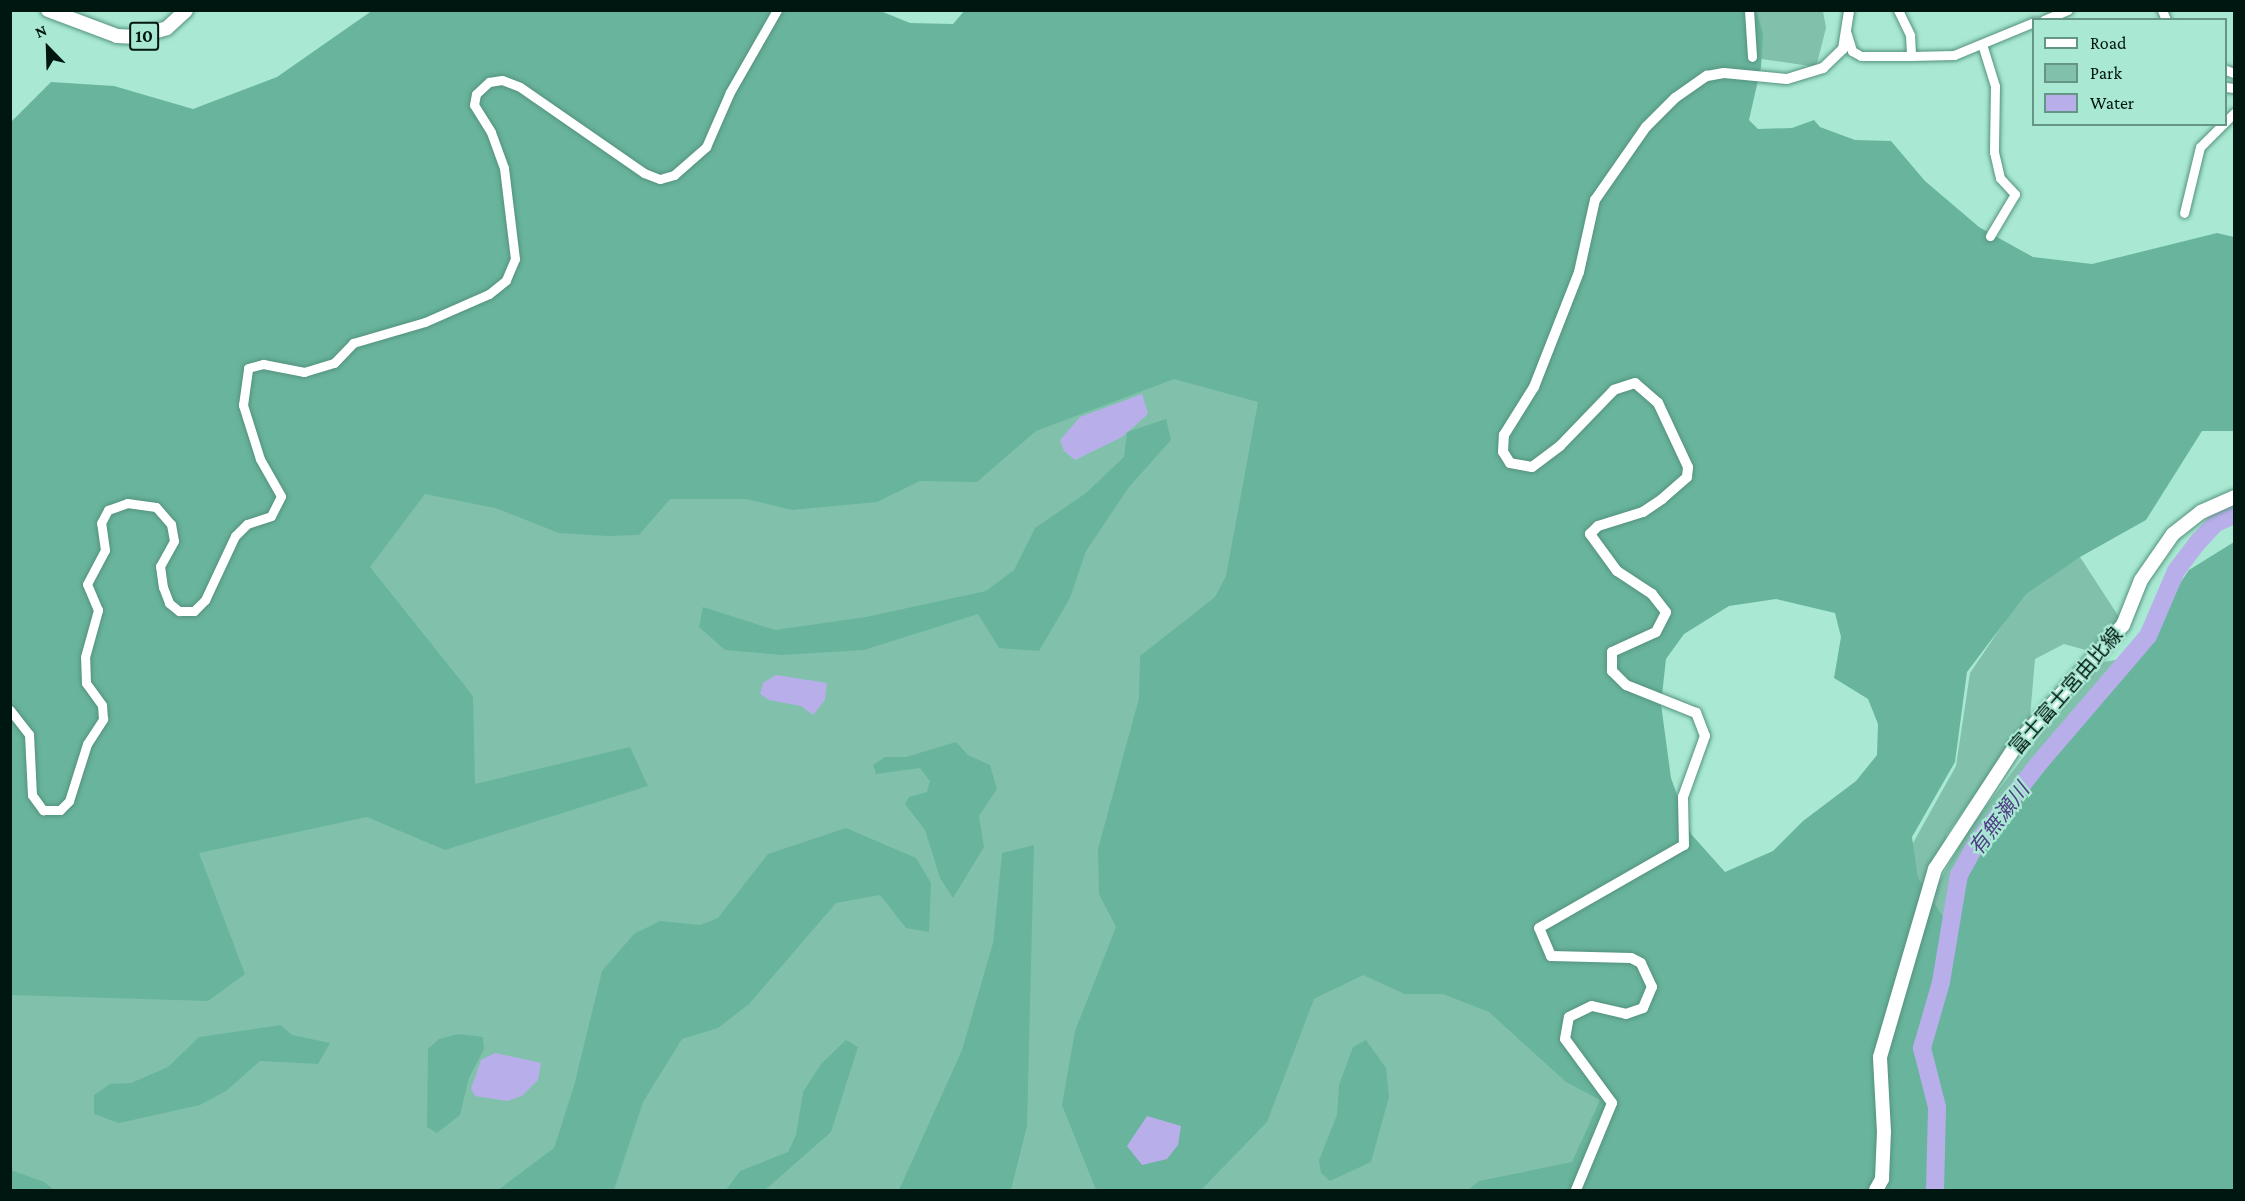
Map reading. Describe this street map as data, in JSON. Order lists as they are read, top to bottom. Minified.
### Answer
{"streets":{"main road":["10","富士富士宮由比線"]},"water":["有無瀬川"],"legend":["Road","Park","Water"],"north":"top left"}
